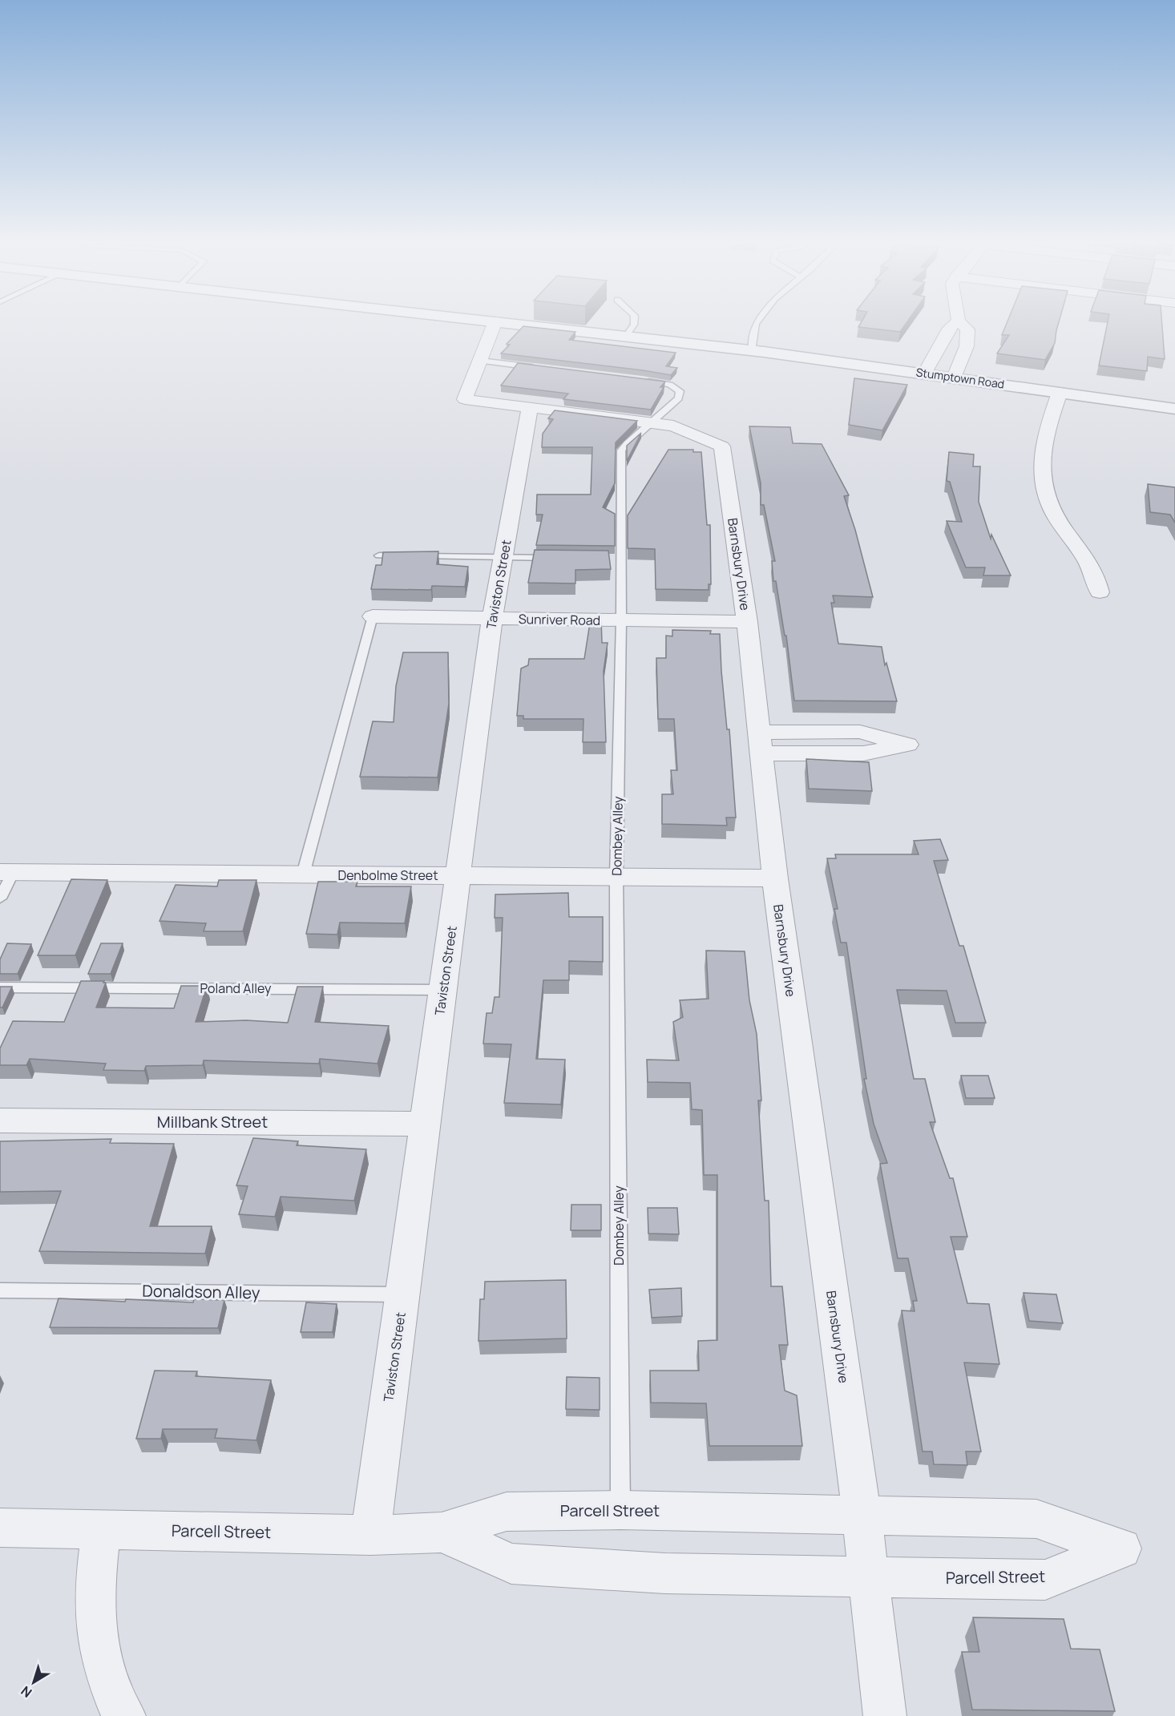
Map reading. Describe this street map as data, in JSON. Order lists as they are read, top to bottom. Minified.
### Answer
{"streets":{"street":["Stumptown Road","Barnsbury Drive","Taviston Street","Sunriver Road","Denbolme Street","Millbank Street","Parcell Street"],"lane":["Dombey Alley","Poland Alley","Donaldson Alley"]},"crossings":[["Barnsbury Drive","Taviston Street"],["Barnsbury Drive","Sunriver Road"],["Barnsbury Drive","Dombey Alley"],["Barnsbury Drive","Denbolme Street"],["Barnsbury Drive","Parcell Street"],["Taviston Street","Sunriver Road"],["Taviston Street","Denbolme Street"],["Taviston Street","Poland Alley"],["Taviston Street","Millbank Street"],["Taviston Street","Donaldson Alley"],["Taviston Street","Parcell Street"],["Sunriver Road","Dombey Alley"],["Dombey Alley","Denbolme Street"],["Dombey Alley","Parcell Street"]],"north":"bottom left"}
